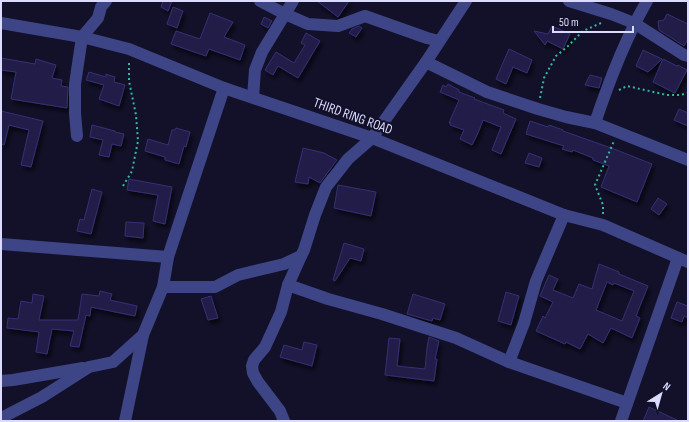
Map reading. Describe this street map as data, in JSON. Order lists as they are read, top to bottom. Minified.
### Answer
{"streets":{"street":["THIRD RING ROAD"]},"scale_bar":"50 m","north":"top right"}
